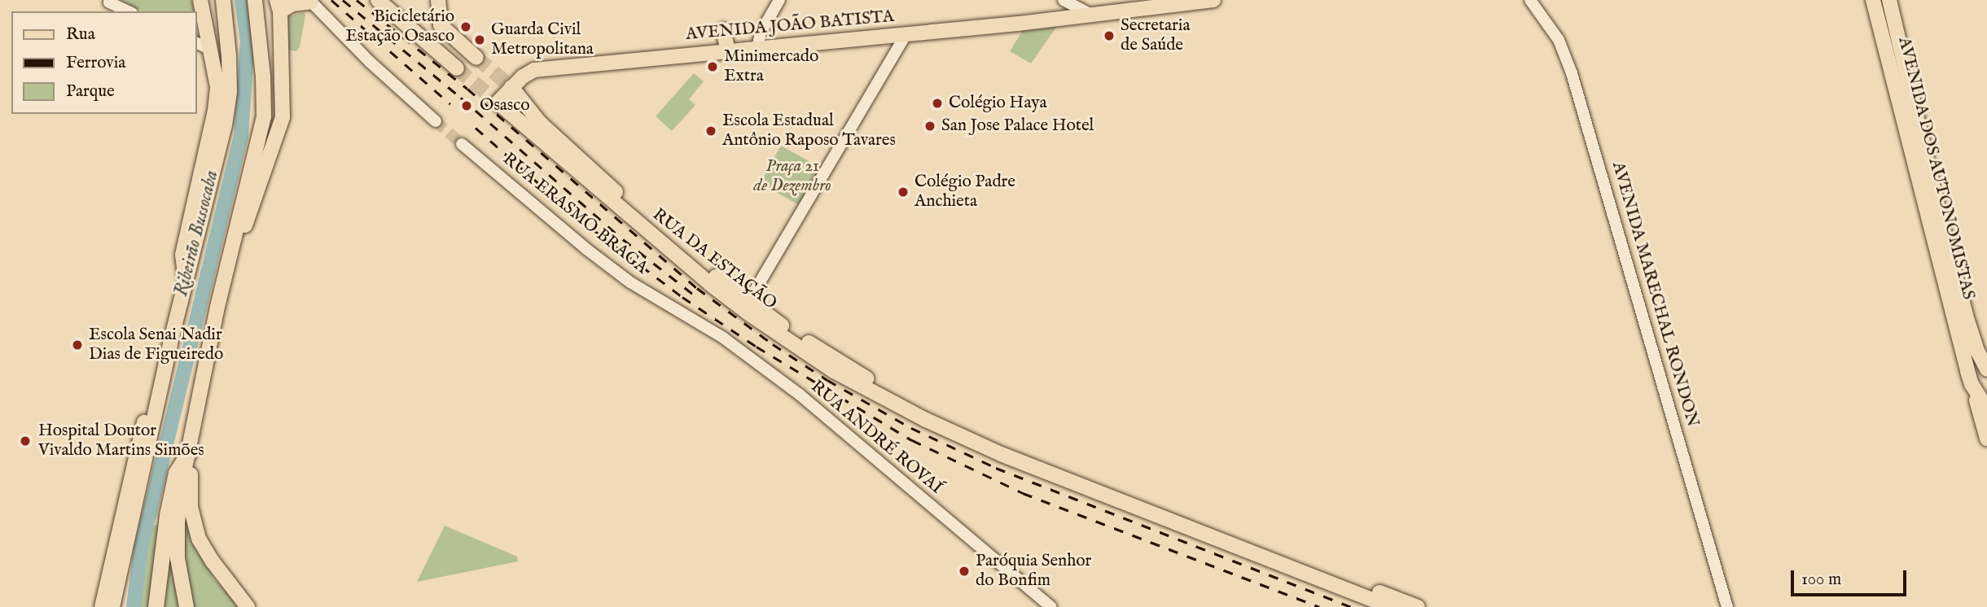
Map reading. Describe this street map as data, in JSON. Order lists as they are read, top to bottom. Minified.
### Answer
{"streets":{"main road":["AVENIDA JOÃO BATISTA","AVENIDA DOS AUTONOMISTAS","RUA DA ESTAÇÃO"],"street":["RUA ERASMO BRAGA","AVENIDA MARECHAL RONDON","RUA ANDRÉ ROVAÍ"]},"crossings":[["AVENIDA JOÃO BATISTA","RUA DA ESTAÇÃO"],["RUA ERASMO BRAGA","RUA ANDRÉ ROVAÍ"]],"water":["Ribeirão Bussocaba"],"parks":["Praça 21 de Dezembro"],"places":["Bicicletário Estação Osasco","Secretaria de Saúde","Guarda Civil Metropolitana","Minimercado Extra","Colégio Haya","Osasco","San Jose Palace Hotel","Escola Estadual Antônio Raposo Tavares","Colégio Padre Anchieta","Escola Senai Nadir Dias de Figueiredo","Hospital Doutor Vivaldo Martins Simões","Paróquia Senhor do Bonfim"],"legend":["Rua","Ferrovia","Parque"],"scale_bar":"100 m"}
